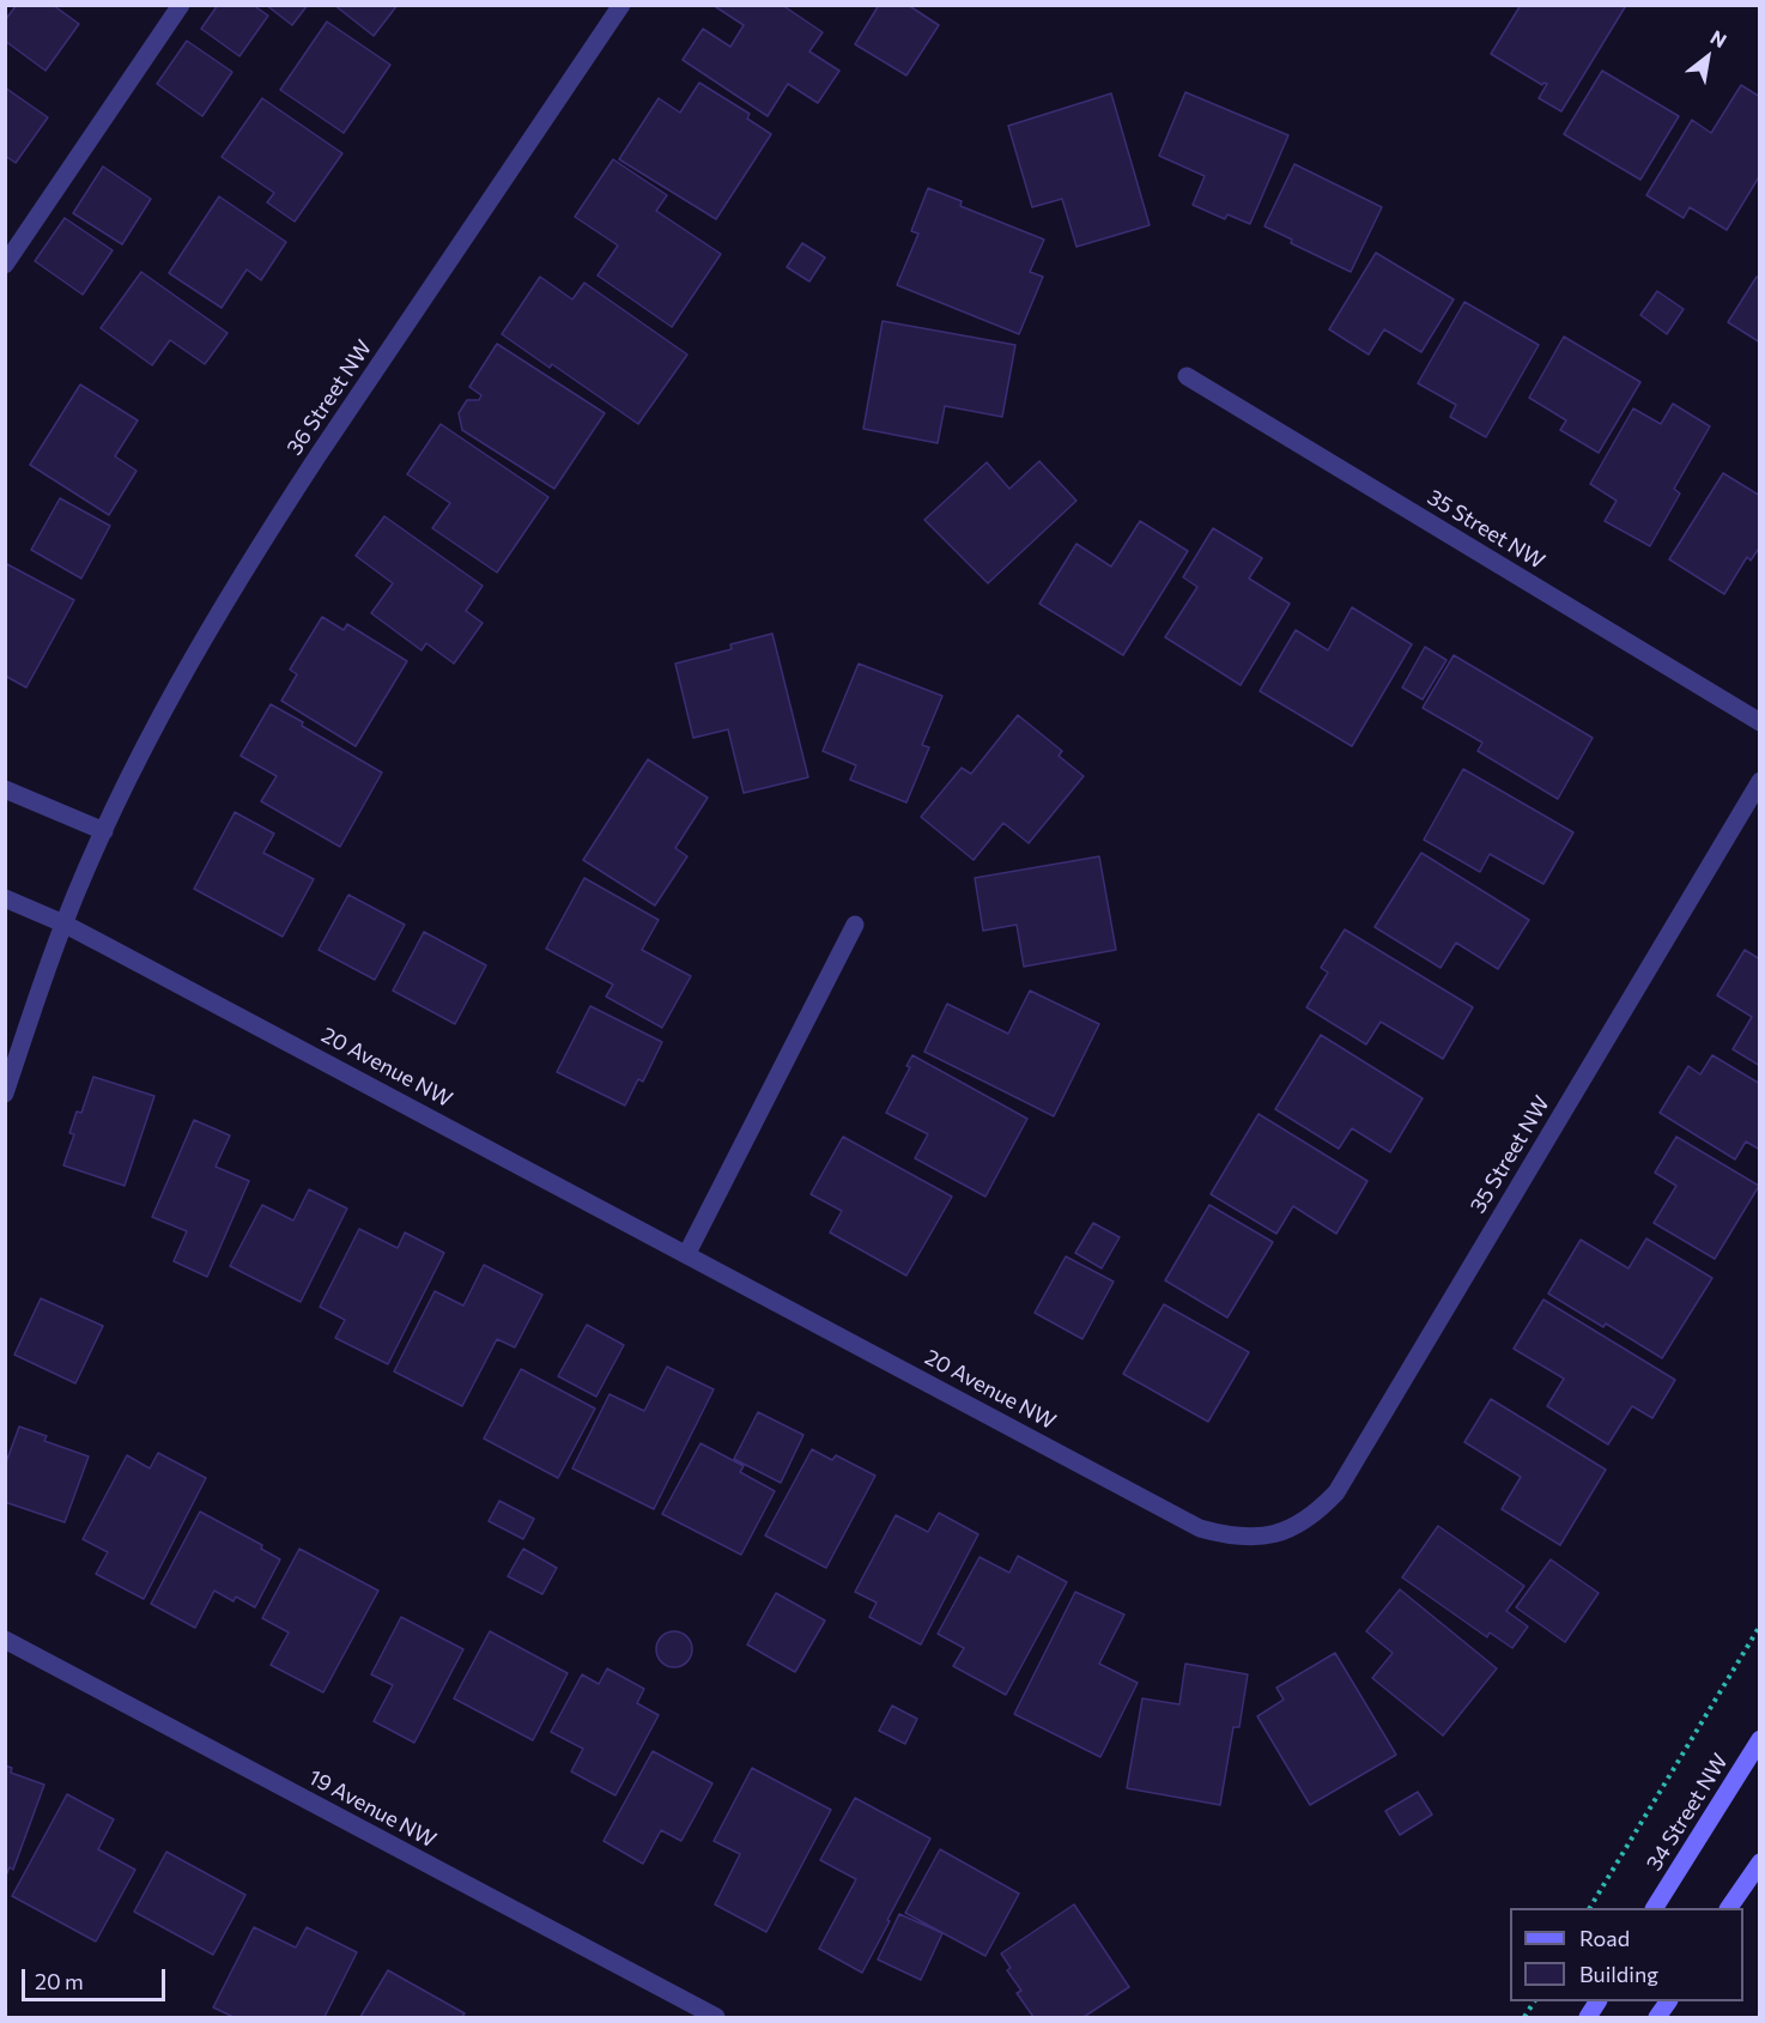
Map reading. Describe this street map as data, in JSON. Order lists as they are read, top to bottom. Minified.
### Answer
{"streets":{"main road":["34 Street NW"],"street":["36 Street NW","35 Street NW","20 Avenue NW","19 Avenue NW"]},"crossings":[["36 Street NW","20 Avenue NW"],["35 Street NW","20 Avenue NW"]],"legend":["Road","Building"],"scale_bar":"20 m","north":"top right"}
